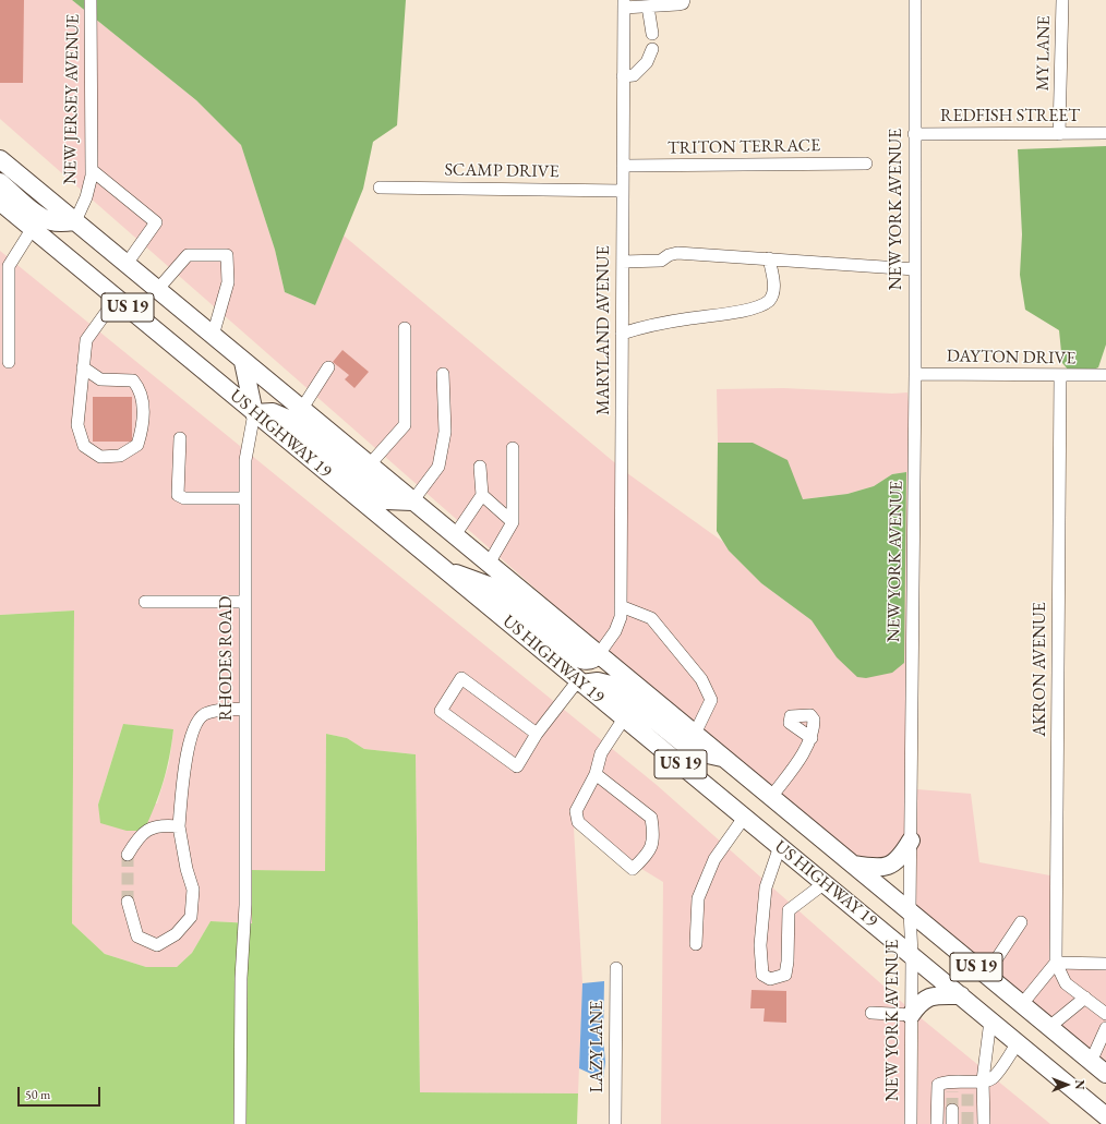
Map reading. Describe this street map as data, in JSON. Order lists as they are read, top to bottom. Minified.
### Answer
{"streets":{"highway":["US 19","US HIGHWAY 19"],"street":["MY LANE","NEW JERSEY AVENUE","REDFISH STREET","TRITON TERRACE","SCAMP DRIVE","NEW YORK AVENUE","MARYLAND AVENUE","DAYTON DRIVE","RHODES ROAD","AKRON AVENUE","LAZY LANE"]},"crossings":[["MY LANE","REDFISH STREET"],["NEW JERSEY AVENUE","US HIGHWAY 19"],["REDFISH STREET","NEW YORK AVENUE"],["TRITON TERRACE","MARYLAND AVENUE"],["SCAMP DRIVE","MARYLAND AVENUE"],["NEW YORK AVENUE","DAYTON DRIVE"],["NEW YORK AVENUE","US HIGHWAY 19"],["MARYLAND AVENUE","US HIGHWAY 19"],["DAYTON DRIVE","AKRON AVENUE"],["US HIGHWAY 19","RHODES ROAD"]],"scale_bar":"50 m","north":"right"}
